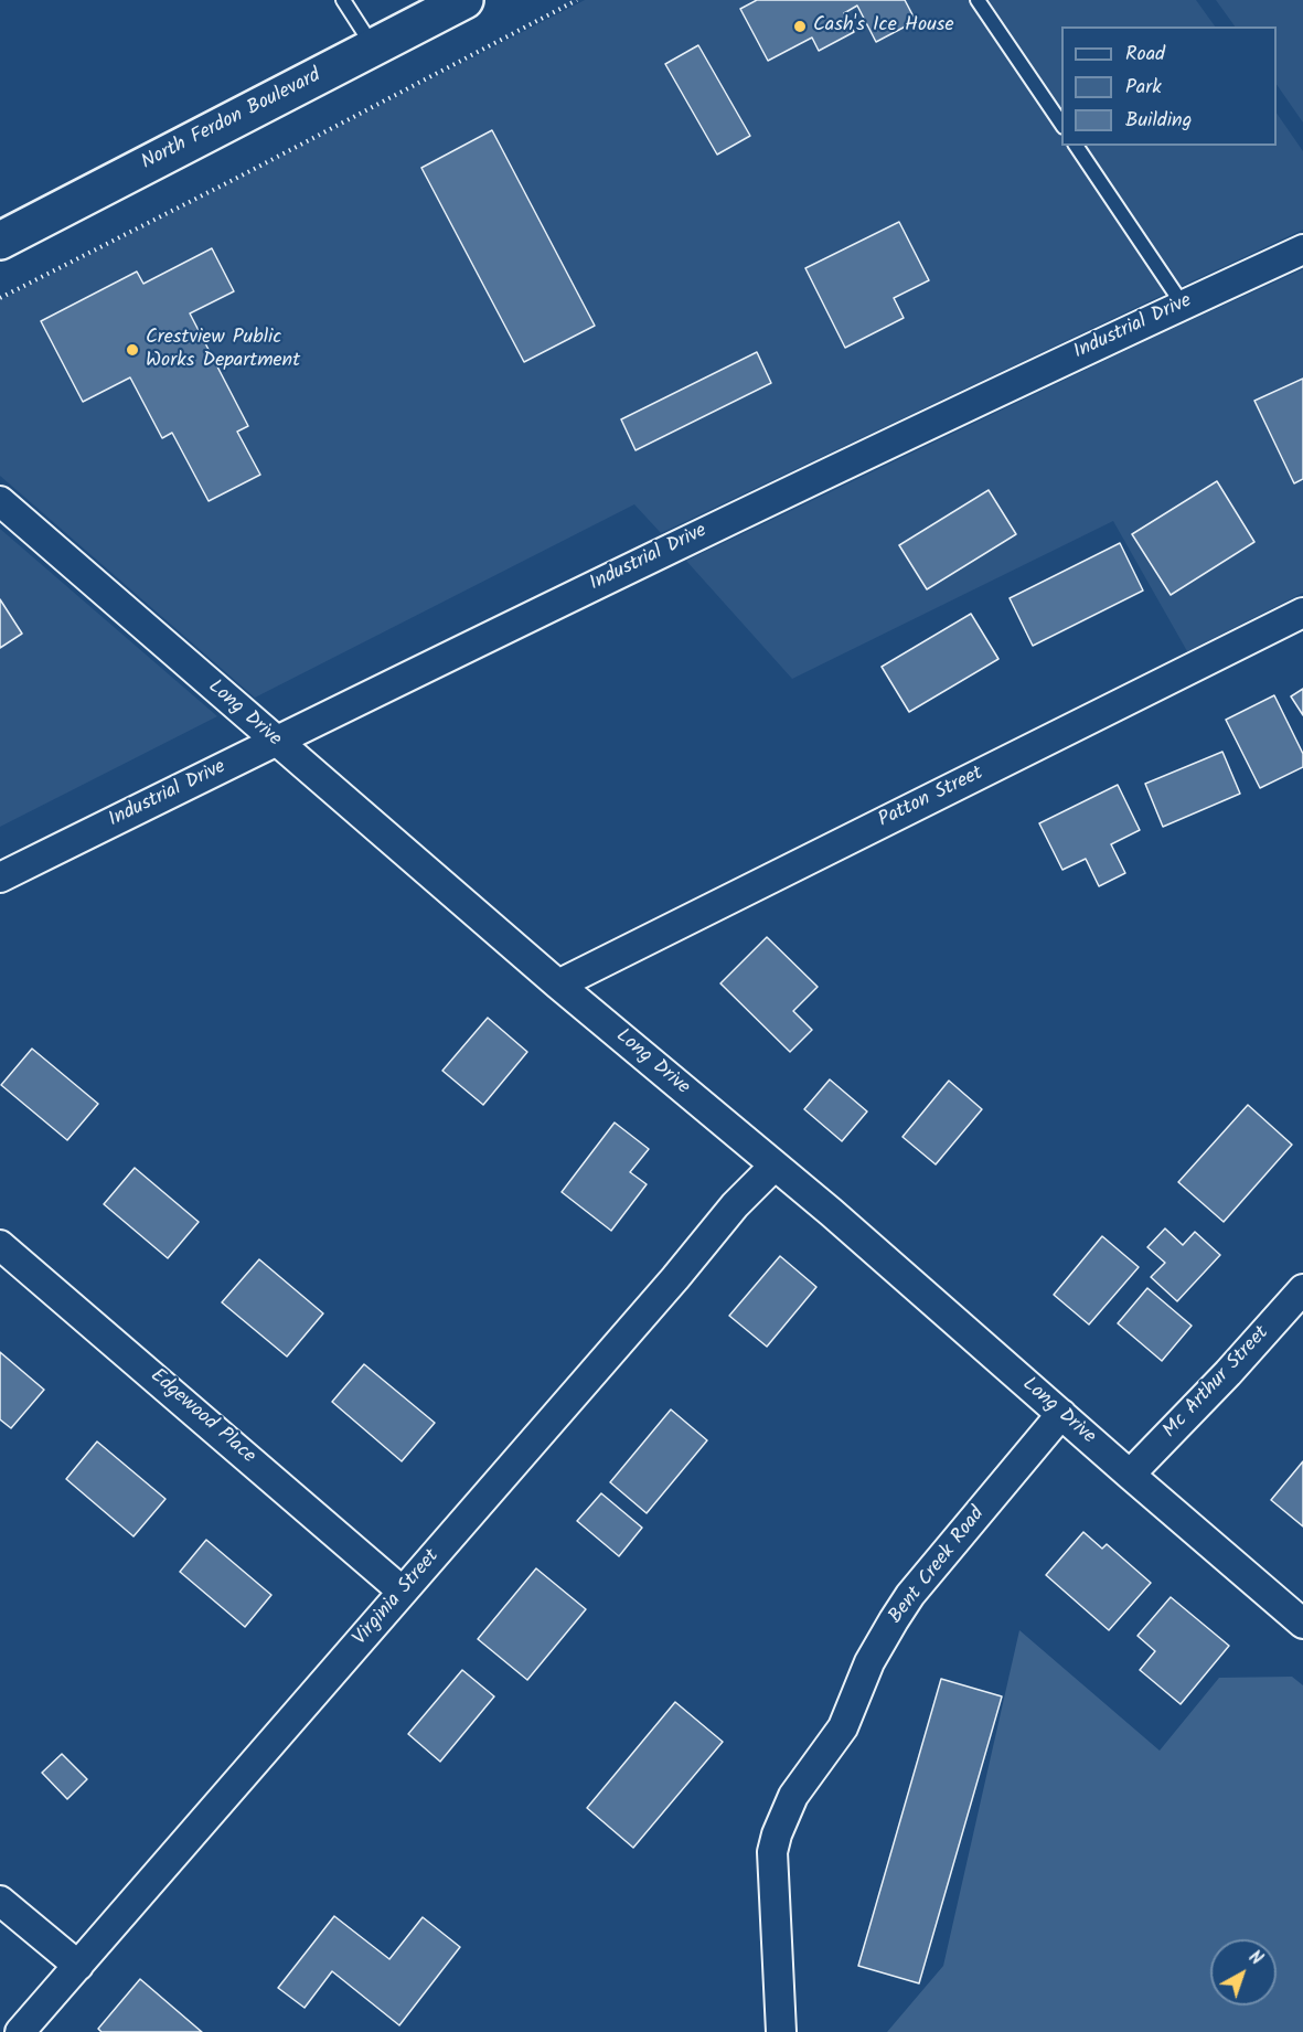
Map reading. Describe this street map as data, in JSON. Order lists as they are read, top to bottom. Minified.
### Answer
{"streets":{"main road":["North Ferdon Boulevard"],"street":["Industrial Drive","Long Drive","Patton Street","Mc Arthur Street","Edgewood Place","Bent Creek Road","Virginia Street"]},"crossings":[["Industrial Drive","Long Drive"],["Long Drive","Patton Street"],["Long Drive","Mc Arthur Street"],["Long Drive","Bent Creek Road"],["Long Drive","Virginia Street"],["Edgewood Place","Virginia Street"]],"places":["Cash's Ice House","Crestview Public Works Department"],"legend":["Road","Park","Building"],"north":"top right"}
